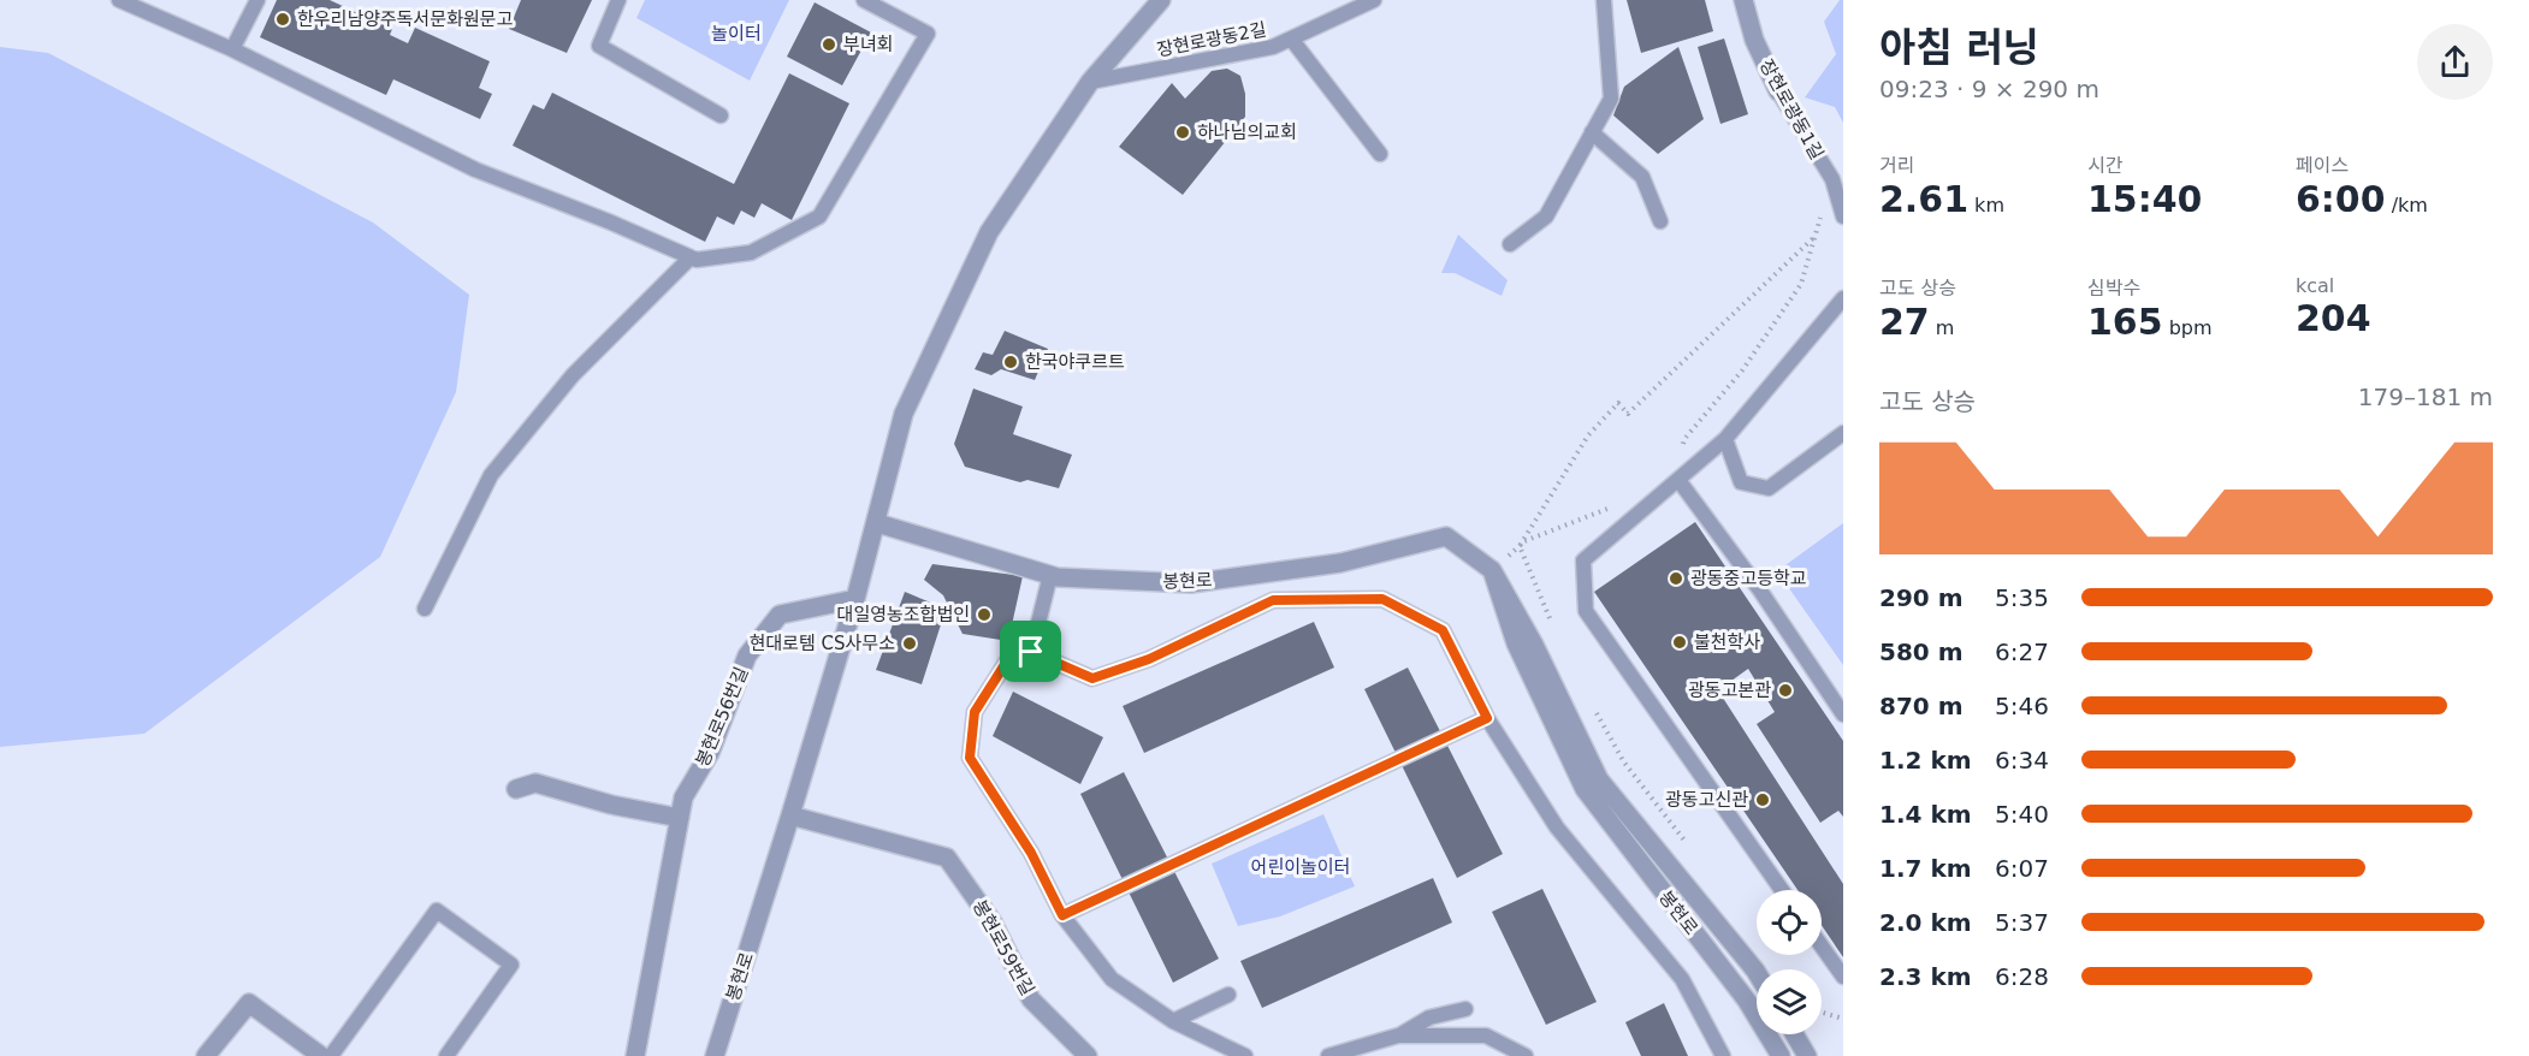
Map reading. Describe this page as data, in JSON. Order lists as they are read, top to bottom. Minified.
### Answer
{"streets":{"street":["장현로광동1길","봉현로","봉현로56번길","봉현로59번길"],"lane":["장현로광동2길"]},"crossings":[["장현로광동2길","봉현로"],["봉현로","봉현로56번길"],["봉현로","봉현로59번길"]],"parks":["놀이터","어린이놀이터"],"places":["한우리남양주독서문화원문고","부녀회","하나님의교회","한국야쿠르트","광동중고등학교","대일영농조합법인","불천학사","현대로템 CS사무소","광동고본관","광동고신관"],"page":{"heading":["아침 러닝","09:23 · 9 × 290 m"],"stats":[["거리","2.61 km"],["시간","15:40"],["페이스","6:00 /km"],["고도 상승","27 m"],["심박수","165 bpm"],["kcal","204"]],"chart":["고도 상승","179–181 m"],"list":[{"name":"290 m","note":"5:35"},{"name":"580 m","note":"6:27"},{"name":"870 m","note":"5:46"},{"name":"1.2 km","note":"6:34"},{"name":"1.4 km","note":"5:40"},{"name":"1.7 km","note":"6:07"},{"name":"2.0 km","note":"5:37"},{"name":"2.3 km","note":"6:28"}]}}
